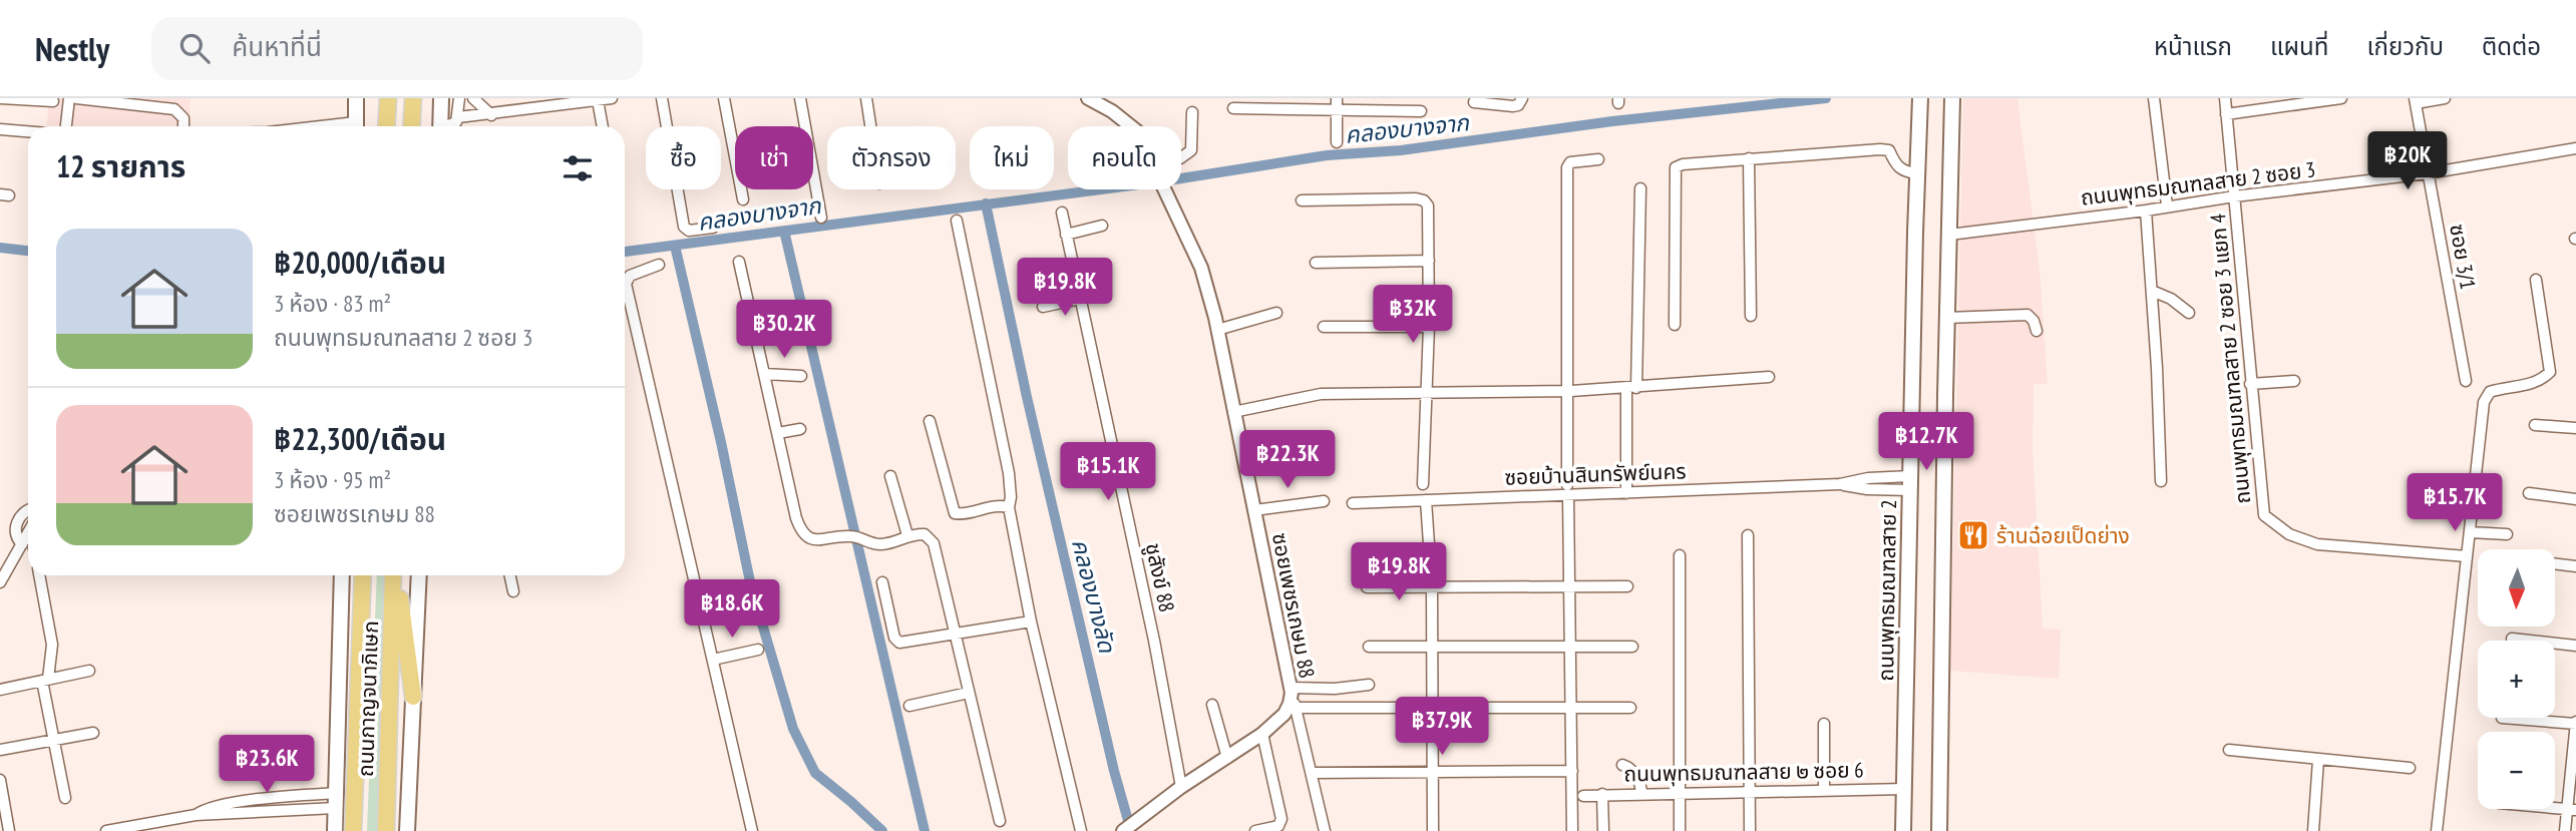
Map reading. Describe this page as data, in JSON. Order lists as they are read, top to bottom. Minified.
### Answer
{"streets":{"highway":["ถนนกาญจนาภิเษก"],"main road":["ถนนพุทธมณฑลสาย 2"],"street":["ถนนพุทธมณฑลสาย 2 ซอย 3","ซอย 3/1","ถนนพุทธมณฑลสาย 2 ซอย 3 แยก 4","ซอยบ้านสินทรัพย์นคร","ชูสังข์ 88","ซอยเพชรเกษม 88","ถนนพุทธมณฑลสาย ๒ ซอย 6"]},"crossings":[["ถนนพุทธมณฑลสาย 2 ซอย 3","ซอย 3/1"],["ถนนพุทธมณฑลสาย 2 ซอย 3","ถนนพุทธมณฑลสาย 2 ซอย 3 แยก 4"],["ซอยบ้านสินทรัพย์นคร","ถนนพุทธมณฑลสาย 2"],["ชูสังข์ 88","ซอยเพชรเกษม 88"],["ถนนพุทธมณฑลสาย 2","ถนนพุทธมณฑลสาย ๒ ซอย 6"]],"water":["คลองบางจาก","คลองบางลัด"],"places":{"restaurant":["ร้านฉ๋อยเป็ดย่าง"]},"north":"bottom","page":{"header":"Nestly","search":"ค้นหาที่นี่","nav":["หน้าแรก","แผนที่","เกี่ยวกับ","ติดต่อ"],"chip":["ซื้อ","เช่า","ตัวกรอง","ใหม่","คอนโด"],"heading":"12 รายการ","price":["฿20K","฿19.8K","฿32K","฿30.2K","฿12.7K","฿22.3K","฿15.1K","฿15.7K","฿19.8K","฿18.6K","฿37.9K","฿23.6K"],"list":[{"name":"฿20,000/เดือน","note":"3 ห้อง · 83 m² · ถนนพุทธมณฑลสาย 2 ซอย 3"},{"name":"฿22,300/เดือน","note":"3 ห้อง · 95 m² · ซอยเพชรเกษม 88"}],"map_buttons":["+","−"]}}
